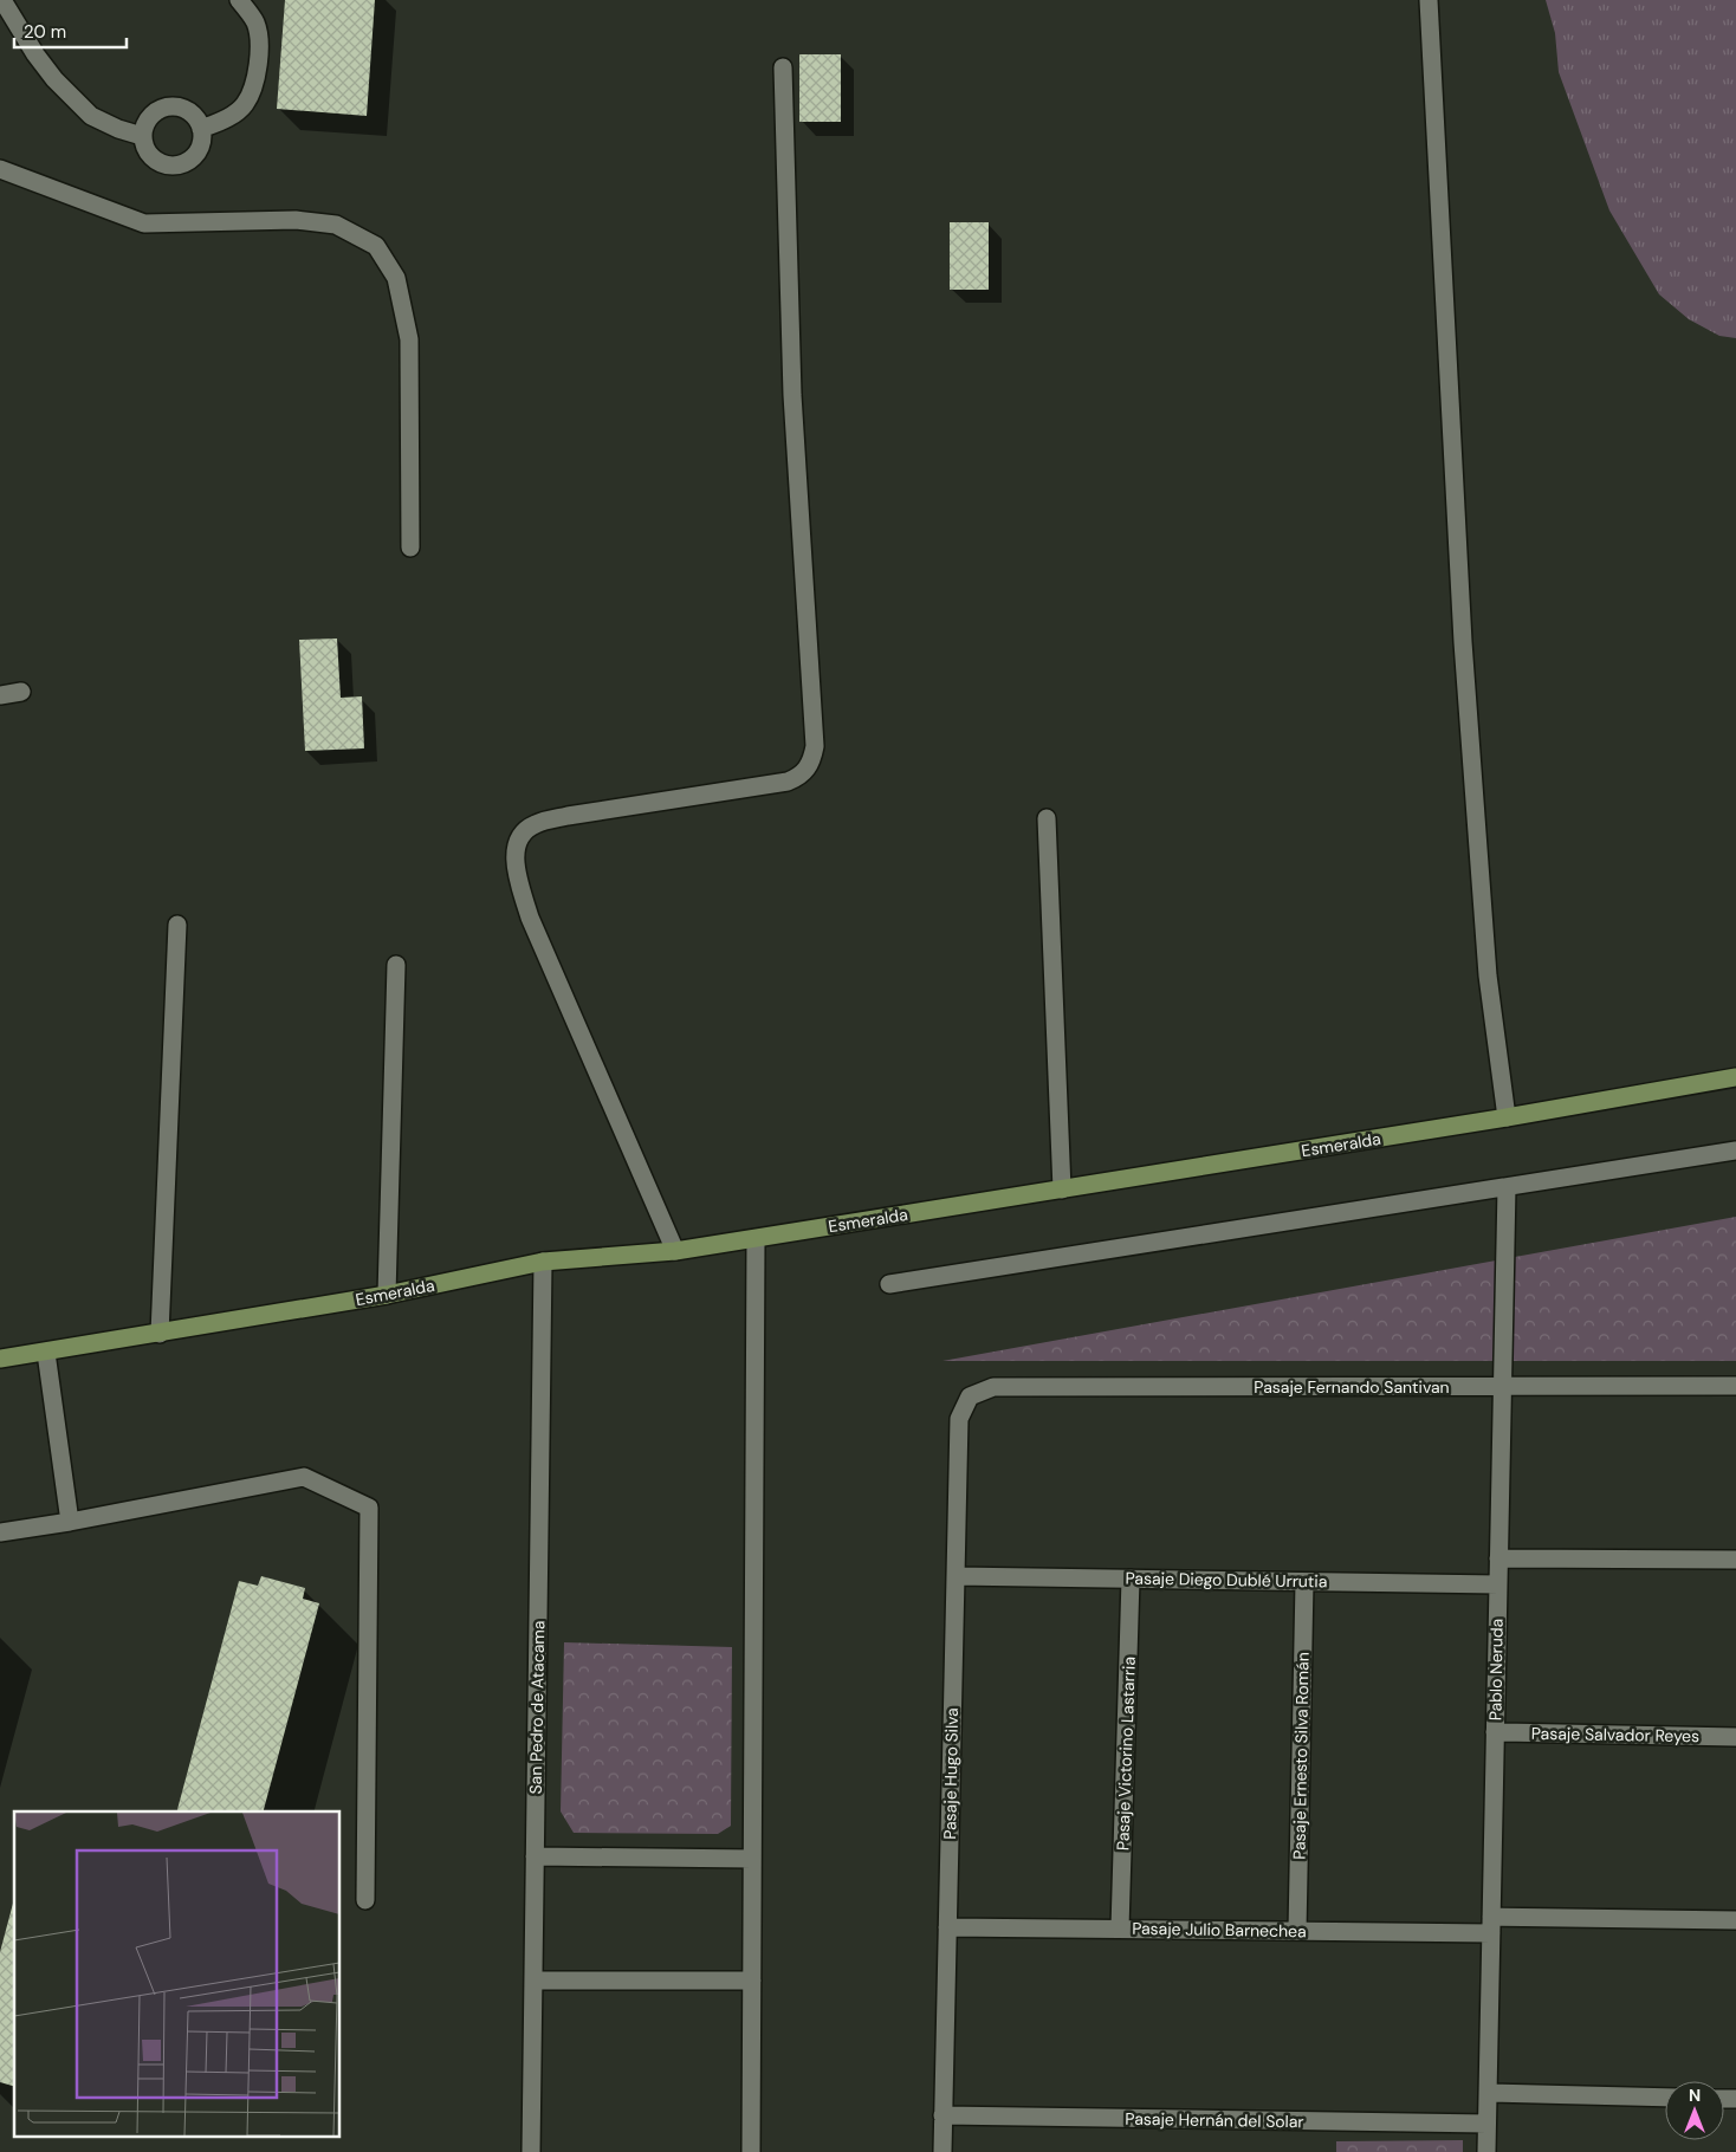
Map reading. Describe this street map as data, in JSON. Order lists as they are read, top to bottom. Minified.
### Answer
{"streets":{"street":["Esmeralda","Pasaje Fernando Santivan","Pasaje Diego Dublé Urrutia","Pablo Neruda","San Pedro de Atacama","Pasaje Salvador Reyes","Pasaje Victorino Lastarria","Pasaje Ernesto Silva Román","Pasaje Hugo Silva","Pasaje Julio Barnechea","Pasaje Hernán del Solar"]},"crossings":[["Esmeralda","San Pedro de Atacama"],["Pasaje Fernando Santivan","Pablo Neruda"],["Pasaje Fernando Santivan","Pasaje Hugo Silva"],["Pasaje Diego Dublé Urrutia","Pablo Neruda"],["Pasaje Diego Dublé Urrutia","Pasaje Victorino Lastarria"],["Pasaje Diego Dublé Urrutia","Pasaje Ernesto Silva Román"],["Pasaje Diego Dublé Urrutia","Pasaje Hugo Silva"],["Pablo Neruda","Pasaje Salvador Reyes"],["Pablo Neruda","Pasaje Julio Barnechea"],["Pablo Neruda","Pasaje Hernán del Solar"],["Pasaje Victorino Lastarria","Pasaje Julio Barnechea"],["Pasaje Ernesto Silva Román","Pasaje Julio Barnechea"],["Pasaje Hugo Silva","Pasaje Julio Barnechea"],["Pasaje Hugo Silva","Pasaje Hernán del Solar"]],"scale_bar":"20 m","north":"top"}
